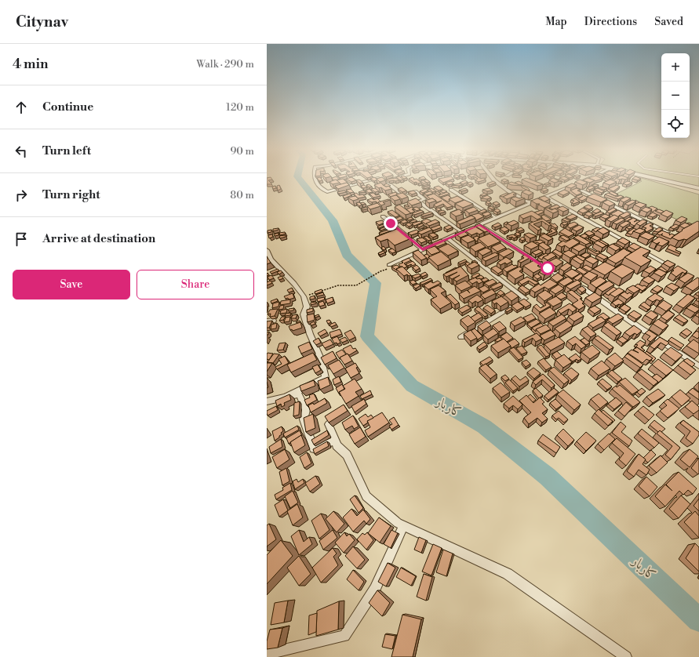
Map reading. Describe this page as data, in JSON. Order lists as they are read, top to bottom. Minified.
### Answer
{"water":["کاربار"],"page":{"header":"Citynav","nav":["Map","Directions","Saved"],"heading":["4 min","Walk · 290 m"],"map_buttons":["+","−"],"list":[["Continue","120 m"],["Turn left","90 m"],["Turn right","80 m"],"Arrive at destination"],"buttons":["Save","Share"]}}
